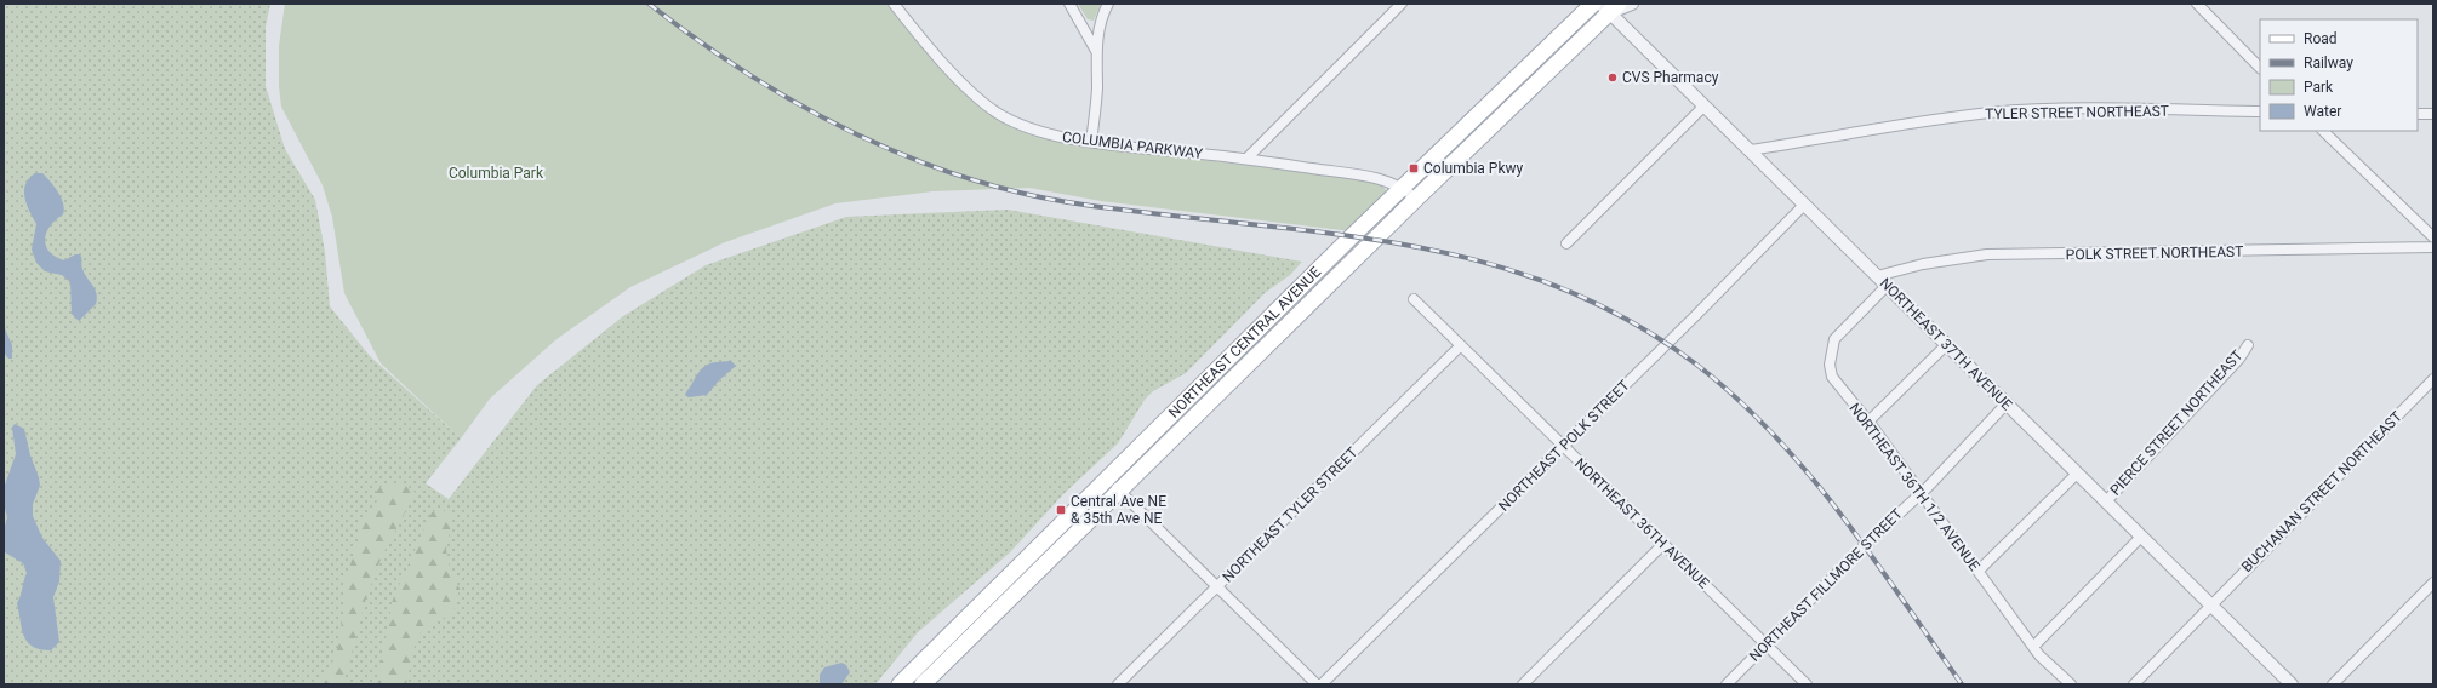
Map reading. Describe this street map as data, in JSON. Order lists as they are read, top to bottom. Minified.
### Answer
{"streets":{"main road":["NORTHEAST CENTRAL AVENUE"],"street":["TYLER STREET NORTHEAST","COLUMBIA PARKWAY","POLK STREET NORTHEAST","NORTHEAST 37TH AVENUE","PIERCE STREET NORTHEAST","NORTHEAST POLK STREET","NORTHEAST 36TH 1/2 AVENUE","BUCHANAN STREET NORTHEAST","NORTHEAST TYLER STREET","NORTHEAST 36TH AVENUE","NORTHEAST FILLMORE STREET"]},"crossings":[["TYLER STREET NORTHEAST","NORTHEAST 37TH AVENUE"],["COLUMBIA PARKWAY","NORTHEAST CENTRAL AVENUE"],["POLK STREET NORTHEAST","NORTHEAST 37TH AVENUE"],["NORTHEAST CENTRAL AVENUE","NORTHEAST 37TH AVENUE"],["NORTHEAST 37TH AVENUE","PIERCE STREET NORTHEAST"],["NORTHEAST 37TH AVENUE","NORTHEAST POLK STREET"],["NORTHEAST 37TH AVENUE","NORTHEAST 36TH 1/2 AVENUE"],["NORTHEAST 37TH AVENUE","BUCHANAN STREET NORTHEAST"],["NORTHEAST 37TH AVENUE","NORTHEAST FILLMORE STREET"],["NORTHEAST POLK STREET","NORTHEAST 36TH AVENUE"],["NORTHEAST 36TH 1/2 AVENUE","NORTHEAST FILLMORE STREET"],["NORTHEAST TYLER STREET","NORTHEAST 36TH AVENUE"],["NORTHEAST 36TH AVENUE","NORTHEAST FILLMORE STREET"]],"parks":["Columbia Park"],"places":{"other":["CVS Pharmacy"],"transit":["Columbia Pkwy","Central Ave NE & 35th Ave NE"]},"legend":["Road","Railway","Park","Water"]}
